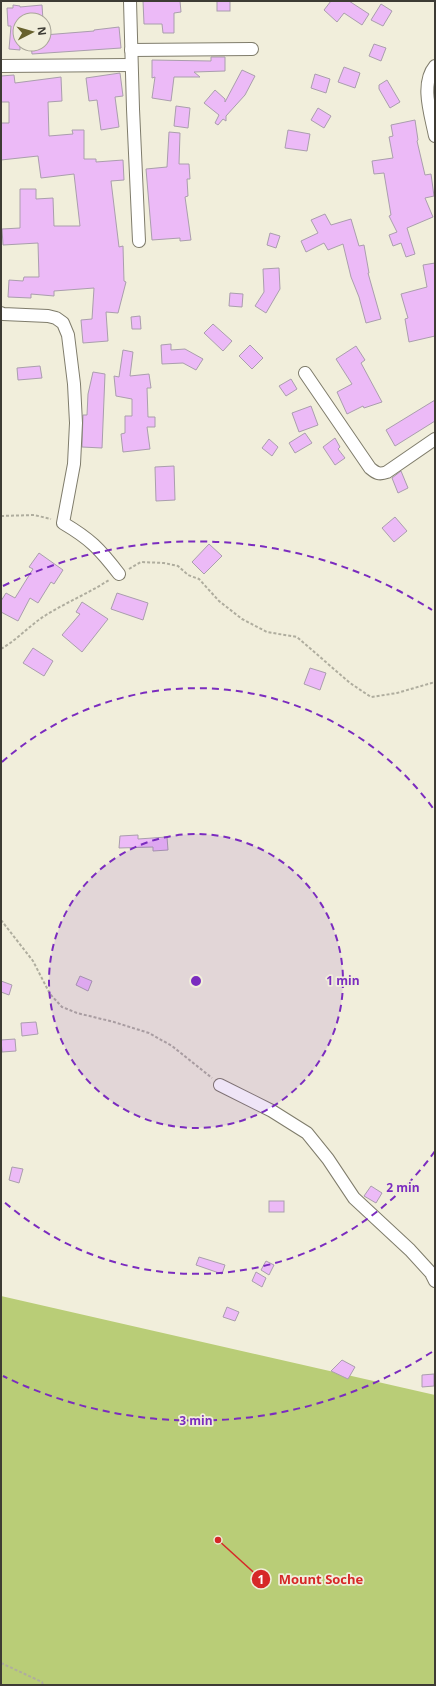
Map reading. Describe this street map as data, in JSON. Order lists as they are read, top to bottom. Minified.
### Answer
{"places":["Mount Soche"],"north":"right","rings":["1 min","2 min","3 min"]}
